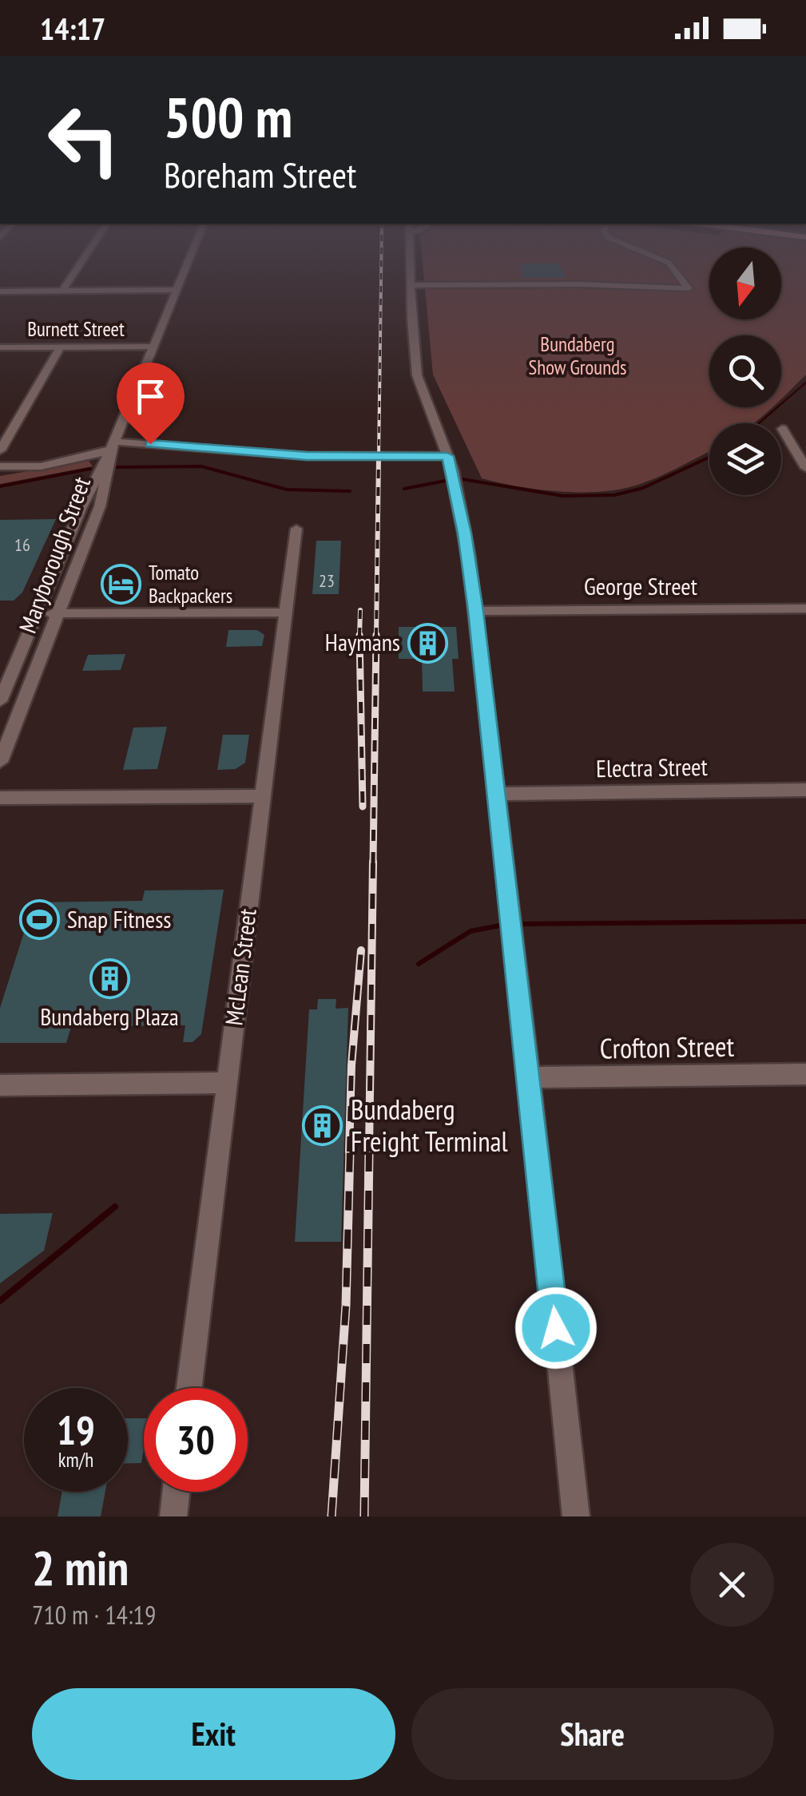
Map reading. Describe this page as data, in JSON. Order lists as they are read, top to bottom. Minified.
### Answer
{"streets":{"street":["Burnett Street","Maryborough Street","George Street","Electra Street","McLean Street","Crofton Street"]},"crossings":[["Burnett Street","Maryborough Street"]],"parks":["Bundaberg Show Grounds"],"places":{"hotel":["Tomato Backpackers"],"building":["Haymans","Bundaberg Plaza","Bundaberg Freight Terminal"],"sports":["Snap Fitness"]},"house_numbers":["16","23"],"north":"bottom","page":{"status":"14:17","turn":["500 m","Boreham Street"],"speed":"19 km/h","limit":"30","heading":["2 min","710 m · 14:19"],"buttons":["Exit","Share"]}}
